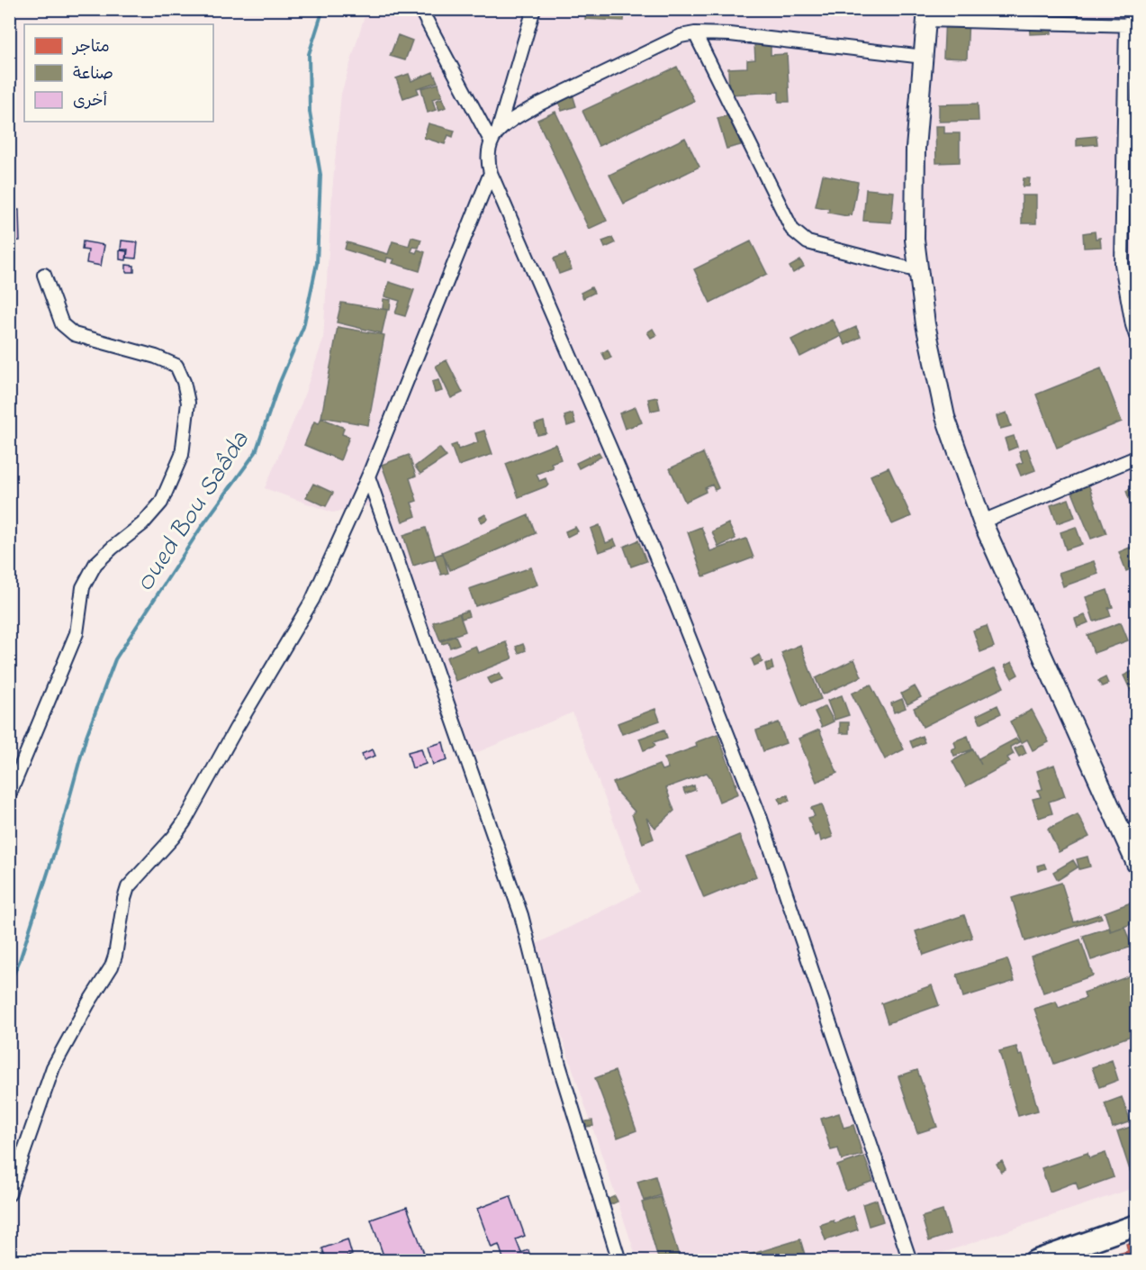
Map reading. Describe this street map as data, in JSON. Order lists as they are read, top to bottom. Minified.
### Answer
{"water":["Oued Bou Saâda"],"legend":["متاجر","صناعة","أخرى"]}
